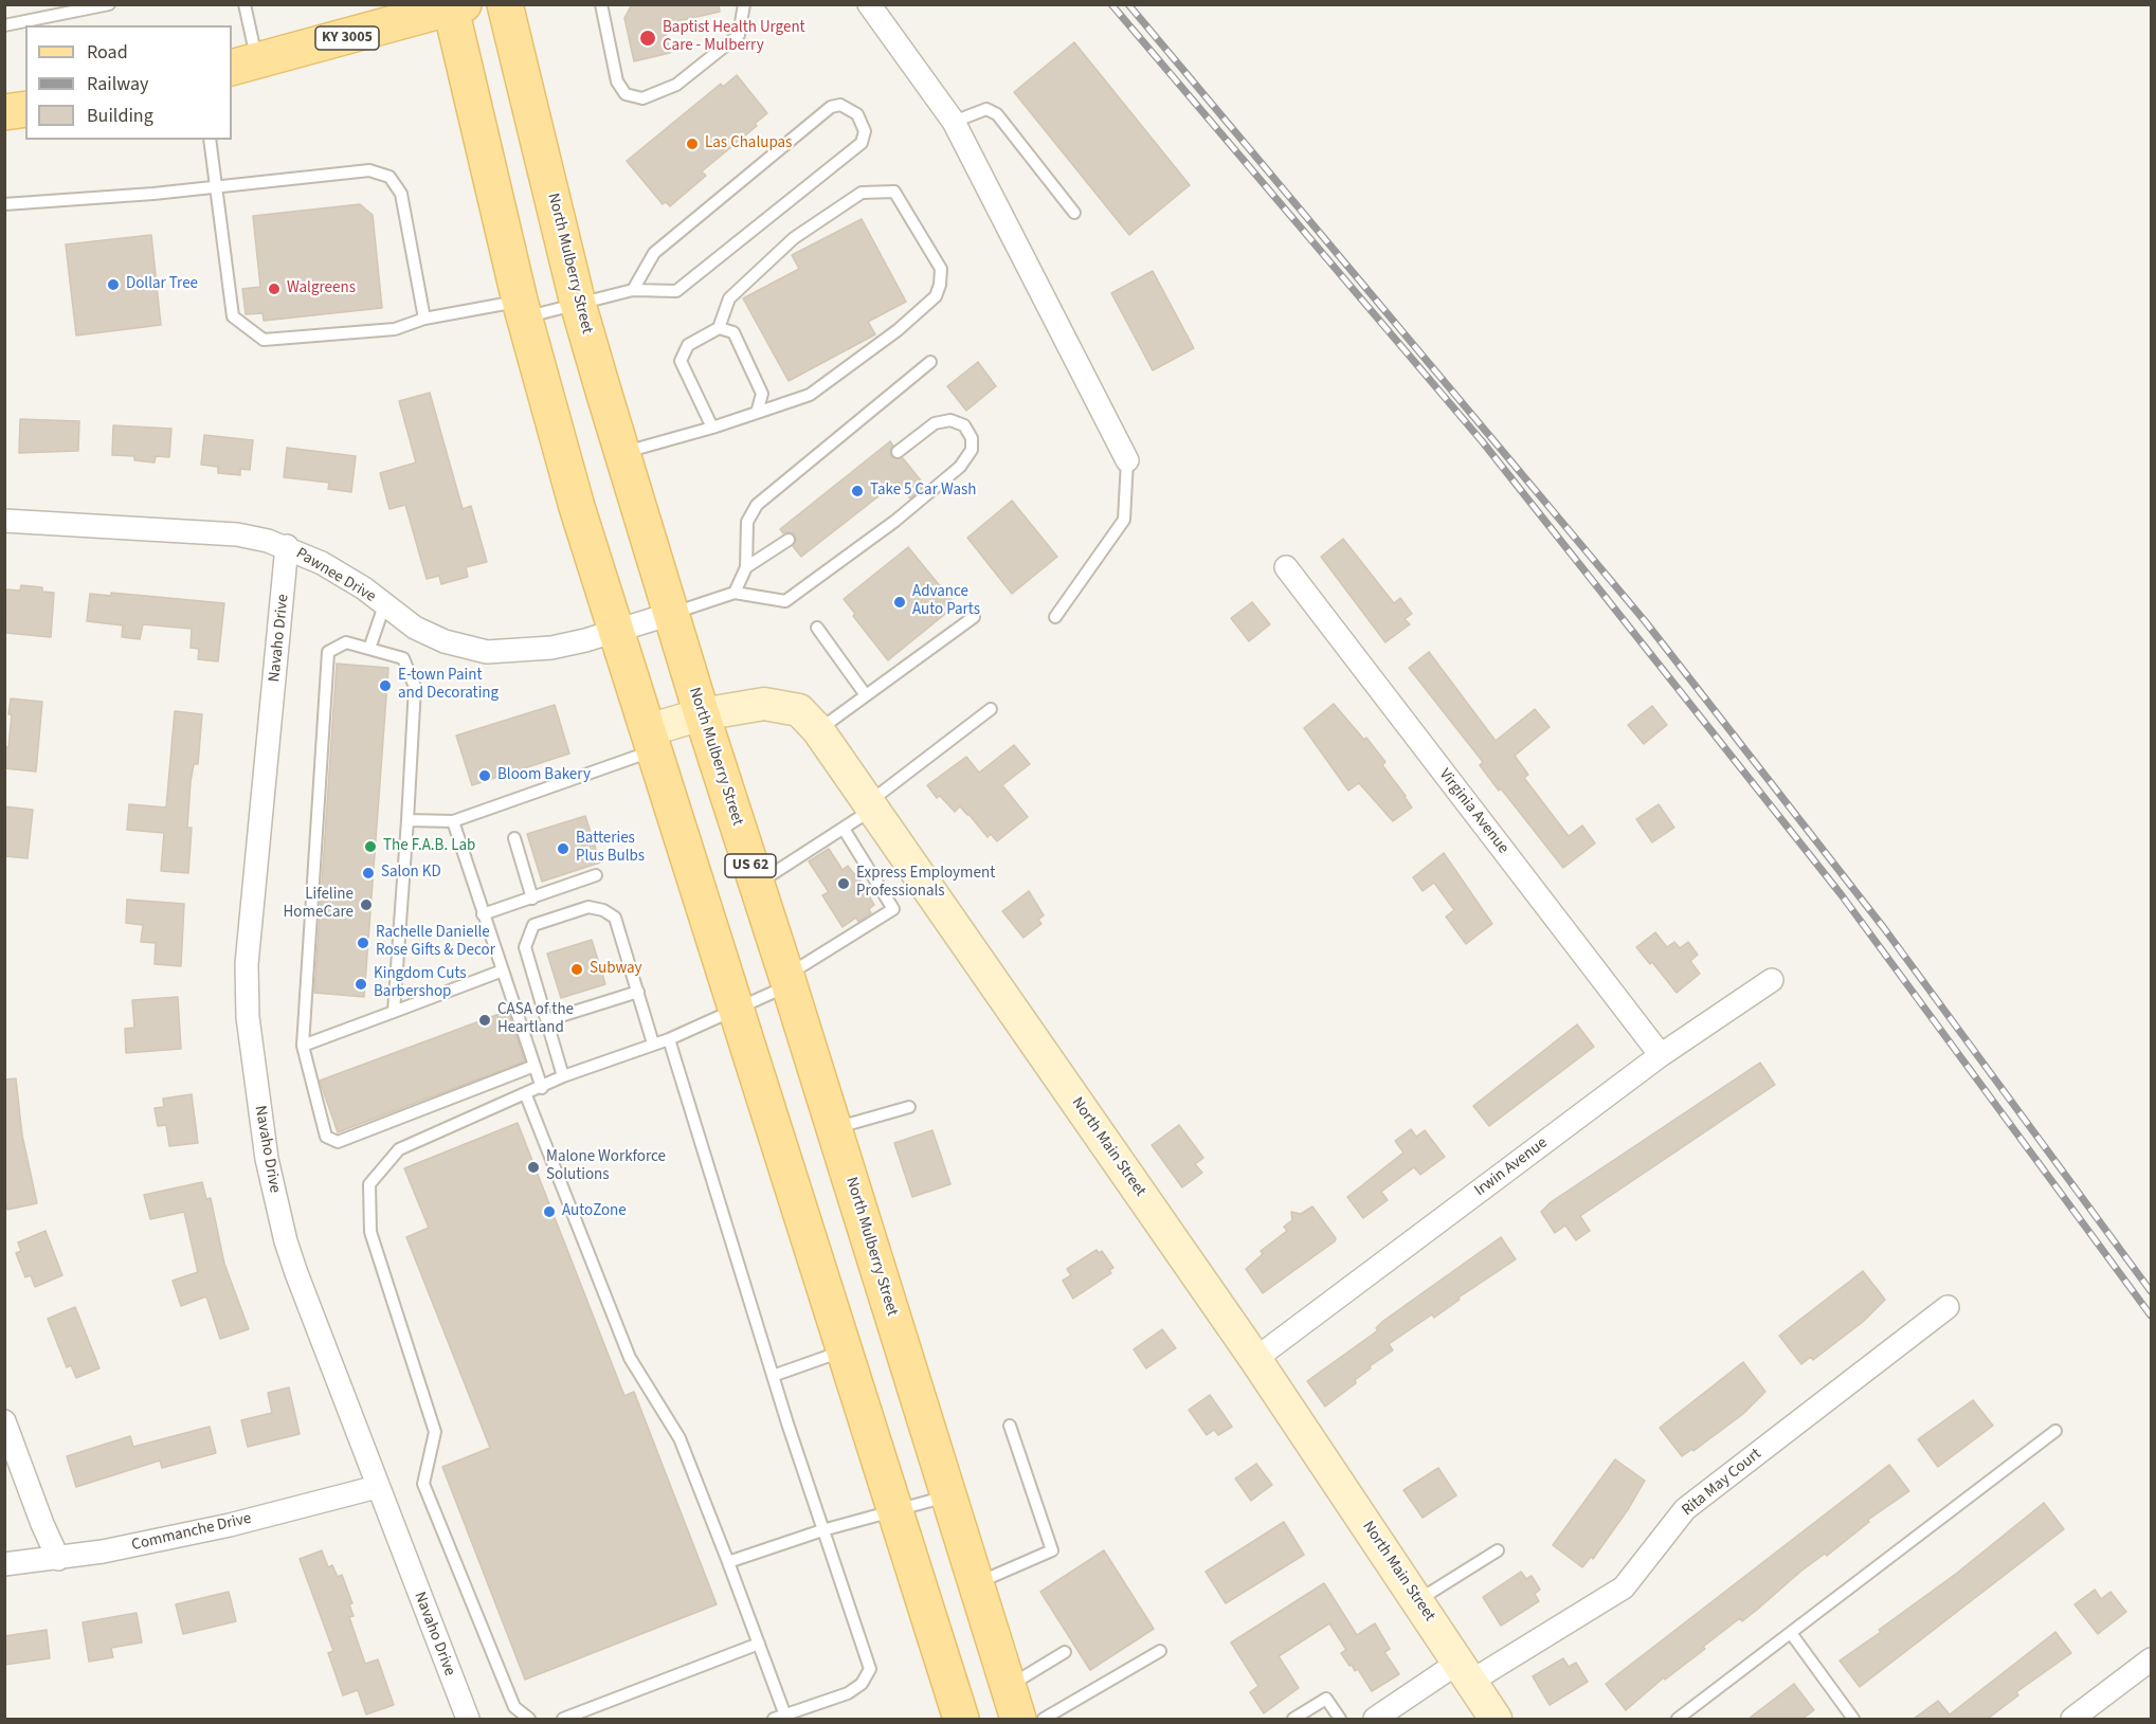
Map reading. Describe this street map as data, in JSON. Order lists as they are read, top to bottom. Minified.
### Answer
{"streets":{"main road":["KY 3005","North Mulberry Street","US 62"],"street":["Pawnee Drive","Navaho Drive","Virginia Avenue","North Main Street","Irwin Avenue","Rita May Court","Commanche Drive"]},"crossings":[["North Mulberry Street","Pawnee Drive"],["North Mulberry Street","North Main Street"],["Pawnee Drive","Navaho Drive"],["Navaho Drive","Commanche Drive"],["Virginia Avenue","Irwin Avenue"],["North Main Street","Irwin Avenue"],["North Main Street","Rita May Court"]],"places":["Baptist Health Urgent Care - Mulberry","Las Chalupas","Dollar Tree","Walgreens","Take 5 Car Wash","Advance Auto Parts","E-town Paint and Decorating","Bloom Bakery","The F.A.B. Lab","Batteries Plus Bulbs","Salon KD","Express Employment Professionals","Lifeline HomeCare","Rachelle Danielle Rose Gifts & Decor","Subway","Kingdom Cuts Barbershop","CASA of the Heartland","Malone Workforce Solutions","AutoZone"],"legend":["Road","Railway","Building"]}
